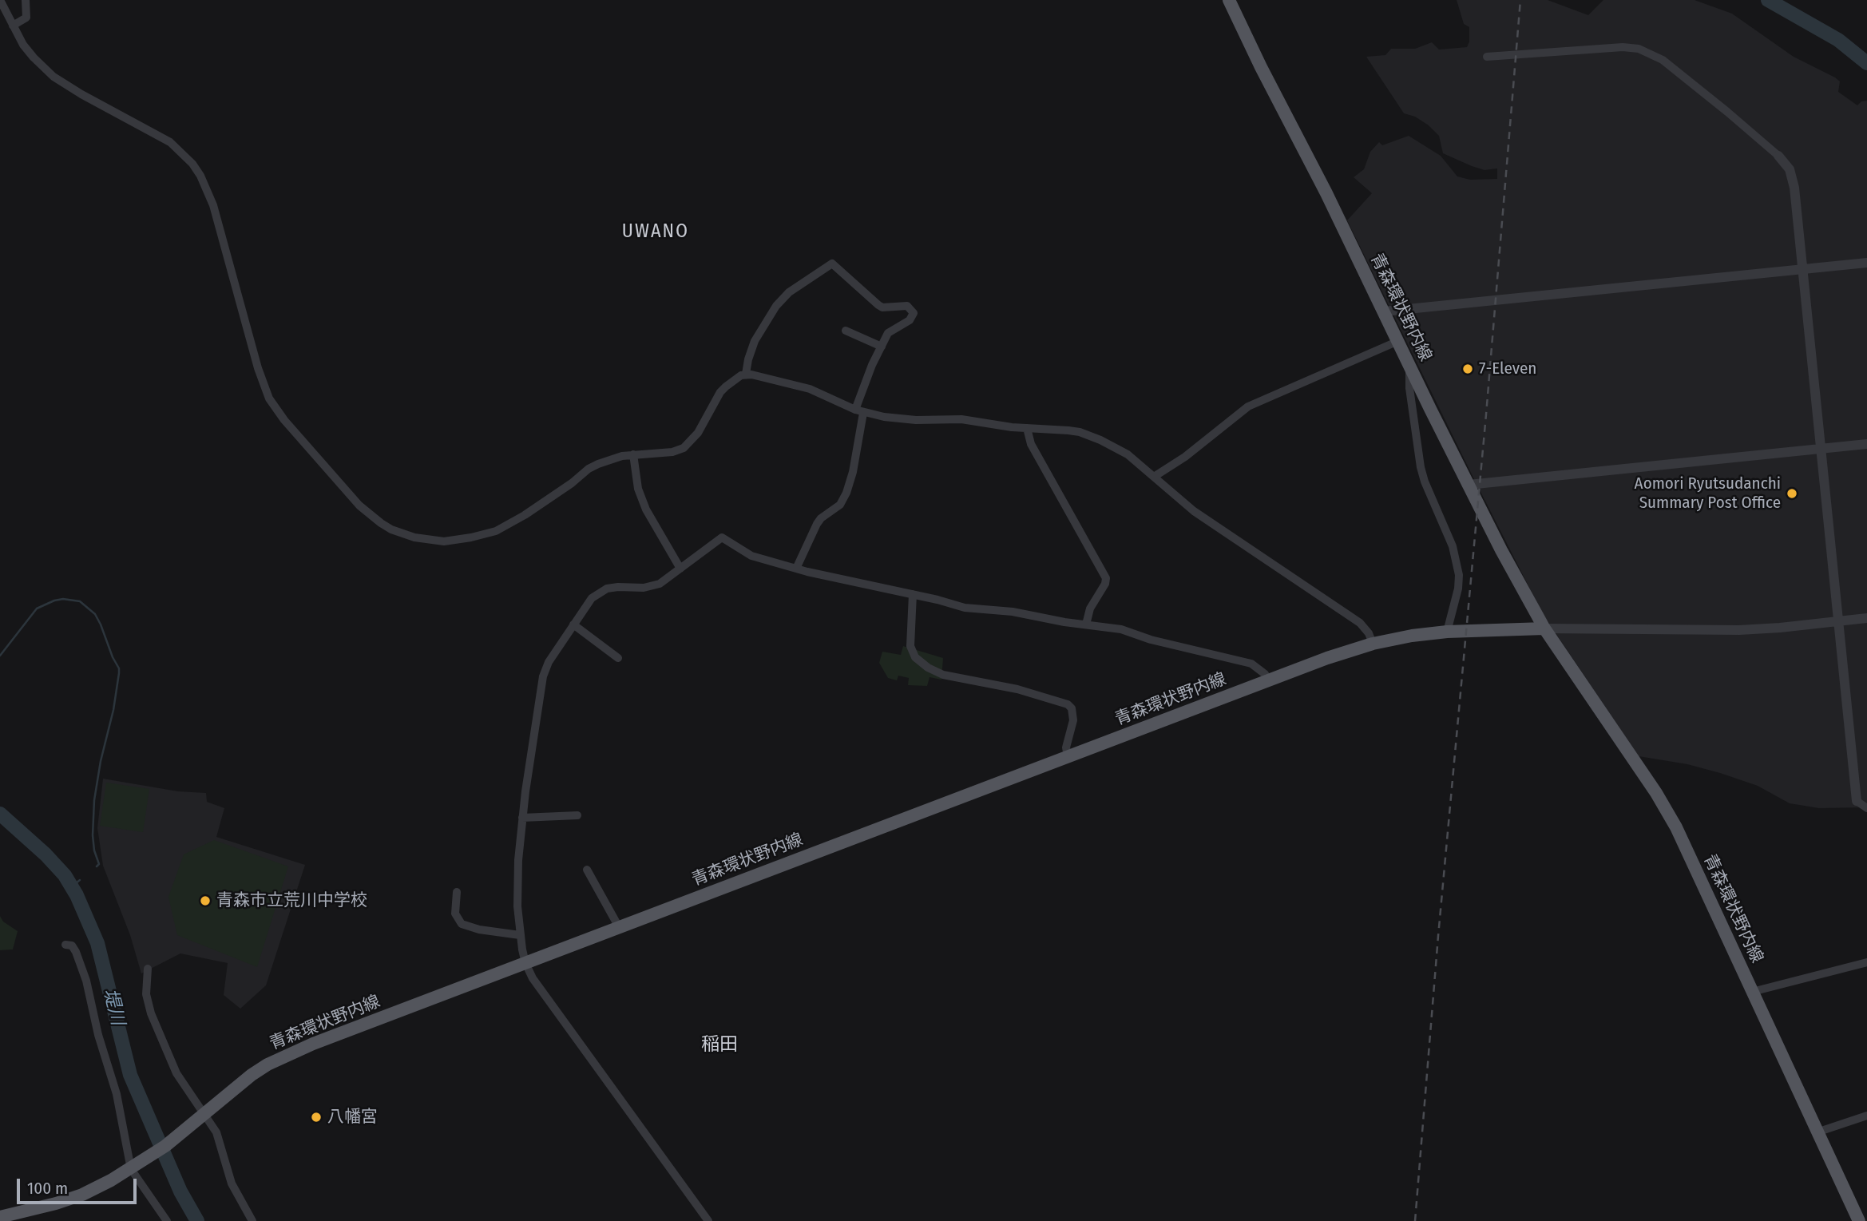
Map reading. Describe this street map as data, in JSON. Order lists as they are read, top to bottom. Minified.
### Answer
{"streets":{"main road":["青森環状野内線"]},"districts":["UWANO","稲田"],"water":["堤川"],"places":["7-Eleven","Aomori Ryutsudanchi Summary Post Office","青森市立荒川中学校","八幡宮"],"scale_bar":"100 m"}
